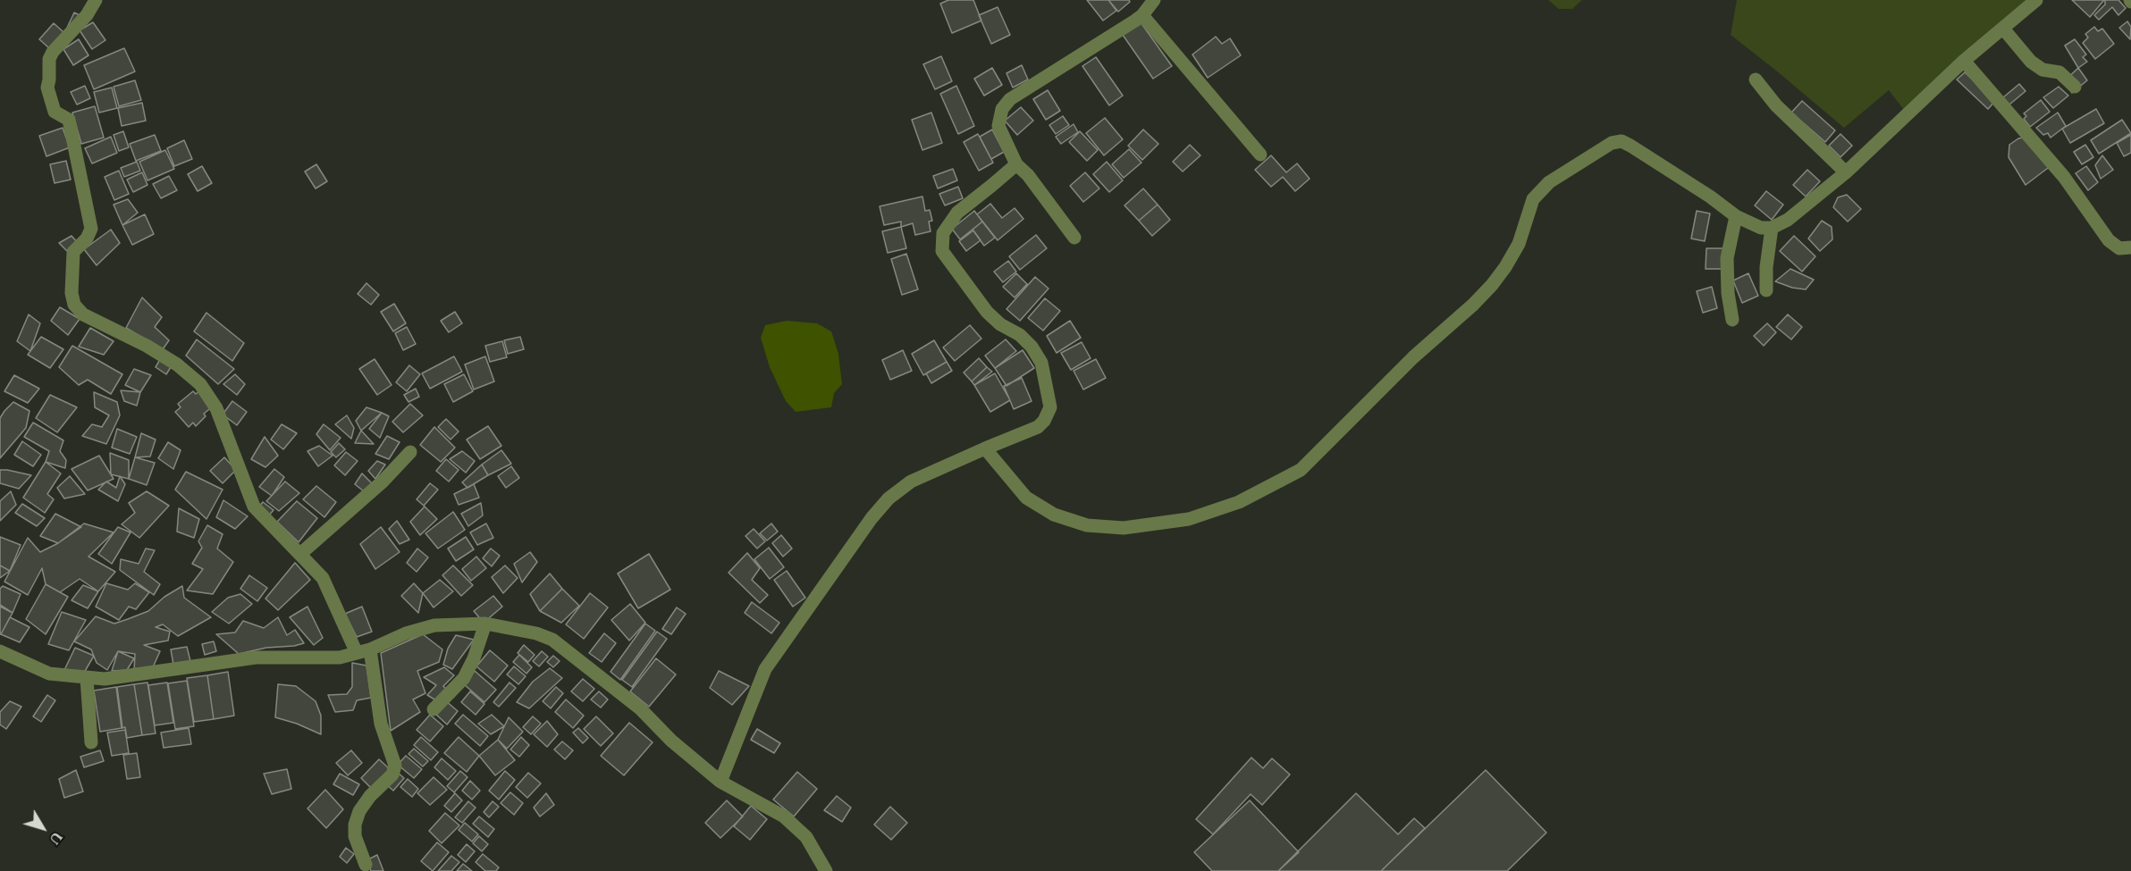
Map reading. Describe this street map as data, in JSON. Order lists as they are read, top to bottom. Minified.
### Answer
{"north":"bottom right"}
